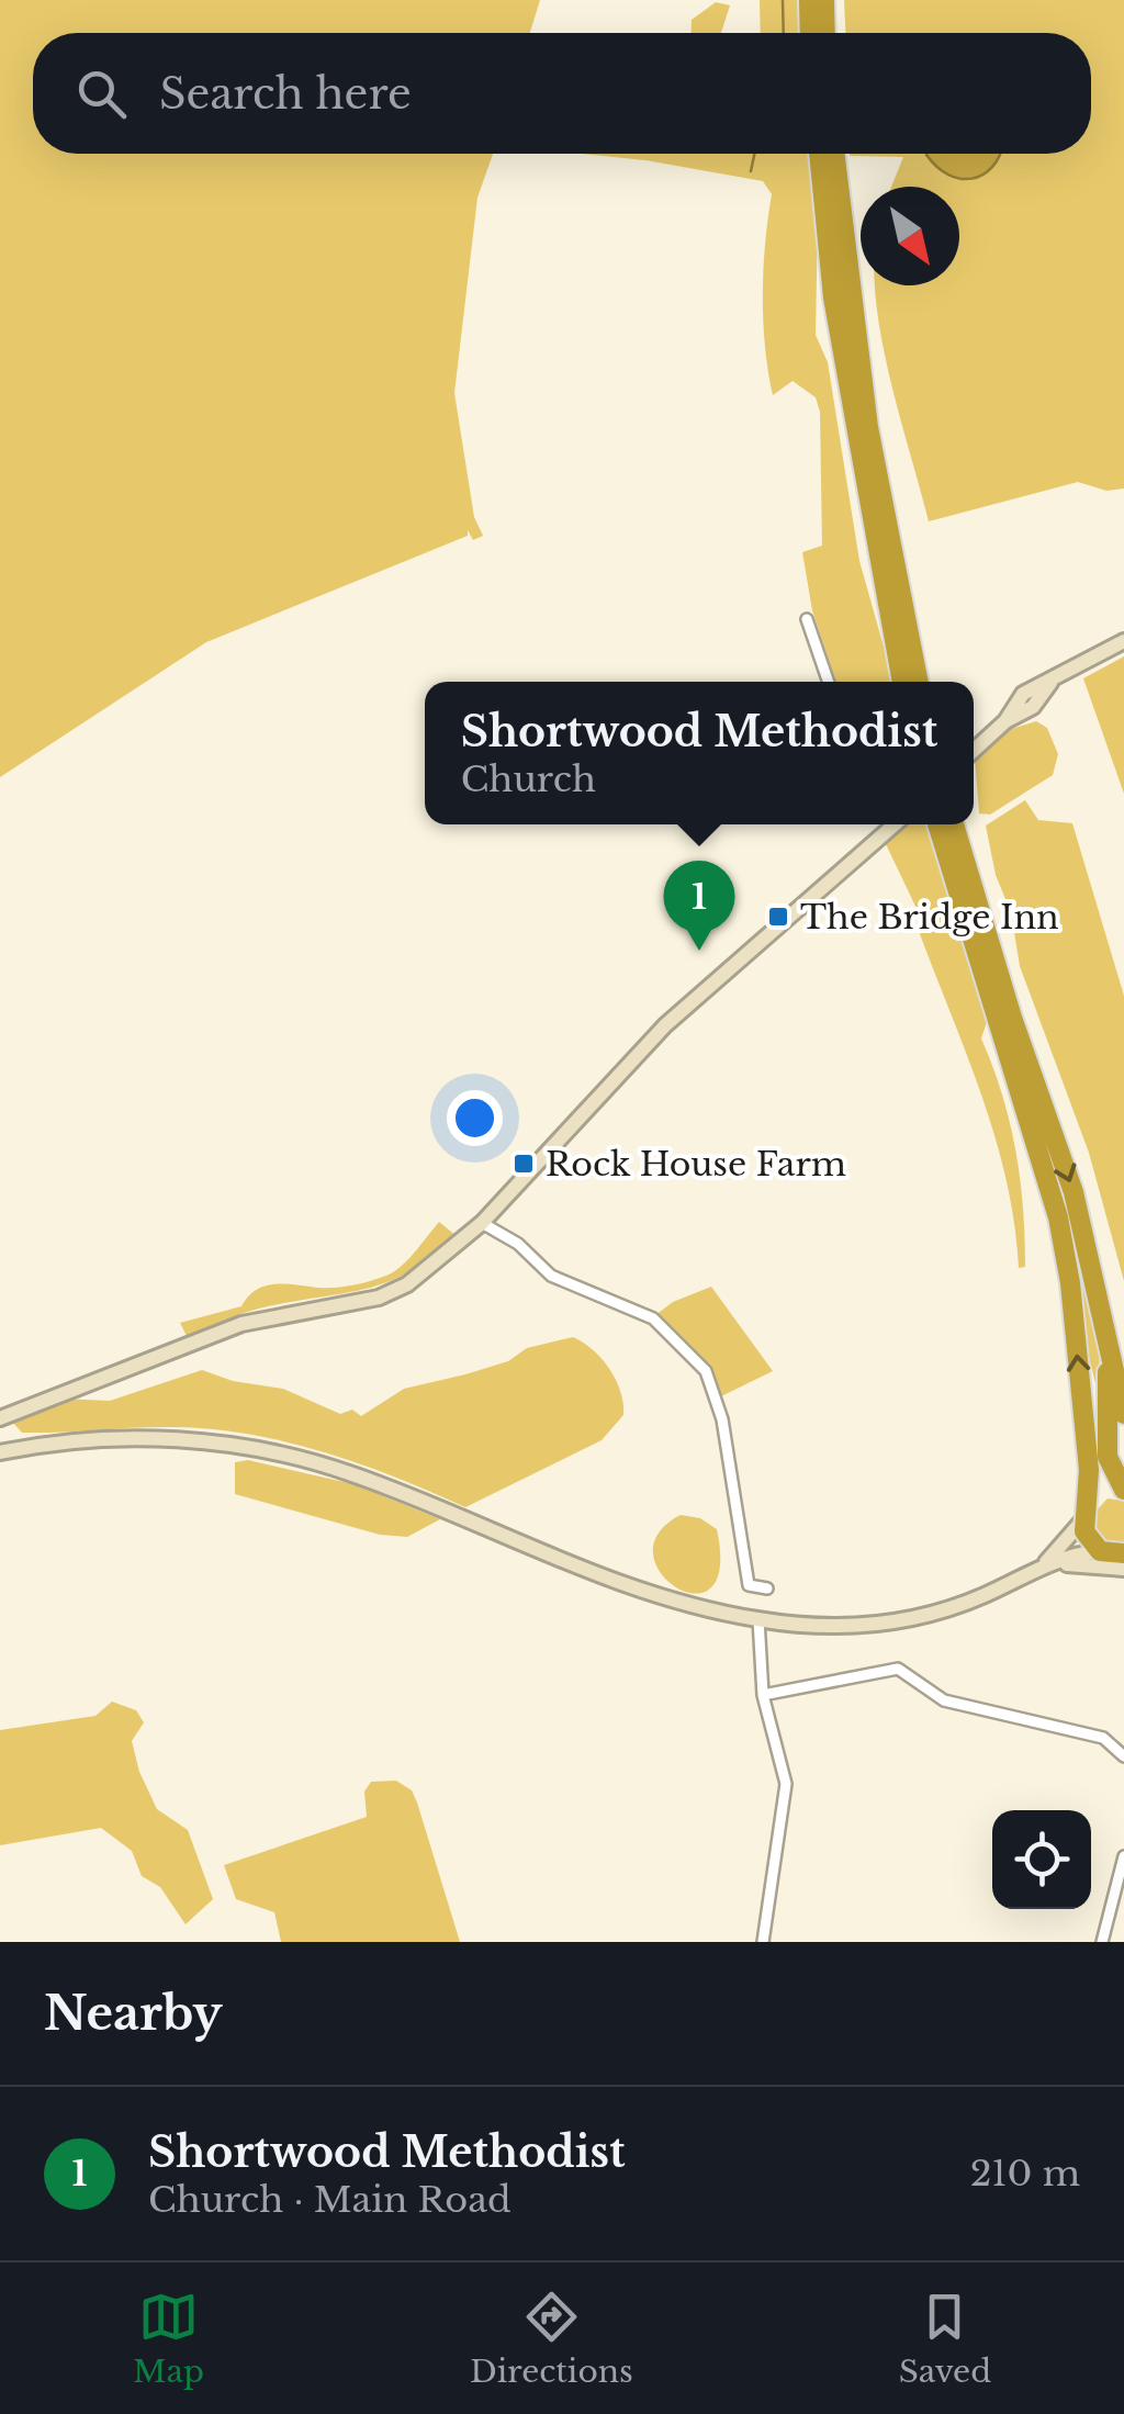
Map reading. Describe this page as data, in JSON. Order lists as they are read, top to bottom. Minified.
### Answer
{"places":{"transit":["The Bridge Inn","Rock House Farm"]},"north":"bottom right","page":{"search":"Search here","popup":["Shortwood Methodist","Church"],"pins":"1","heading":"Nearby","list":[{"mark":"1","name":"Shortwood Methodist","note":"Church · Main Road","value":"210 m"}],"nav":["Map","Directions","Saved"]}}
